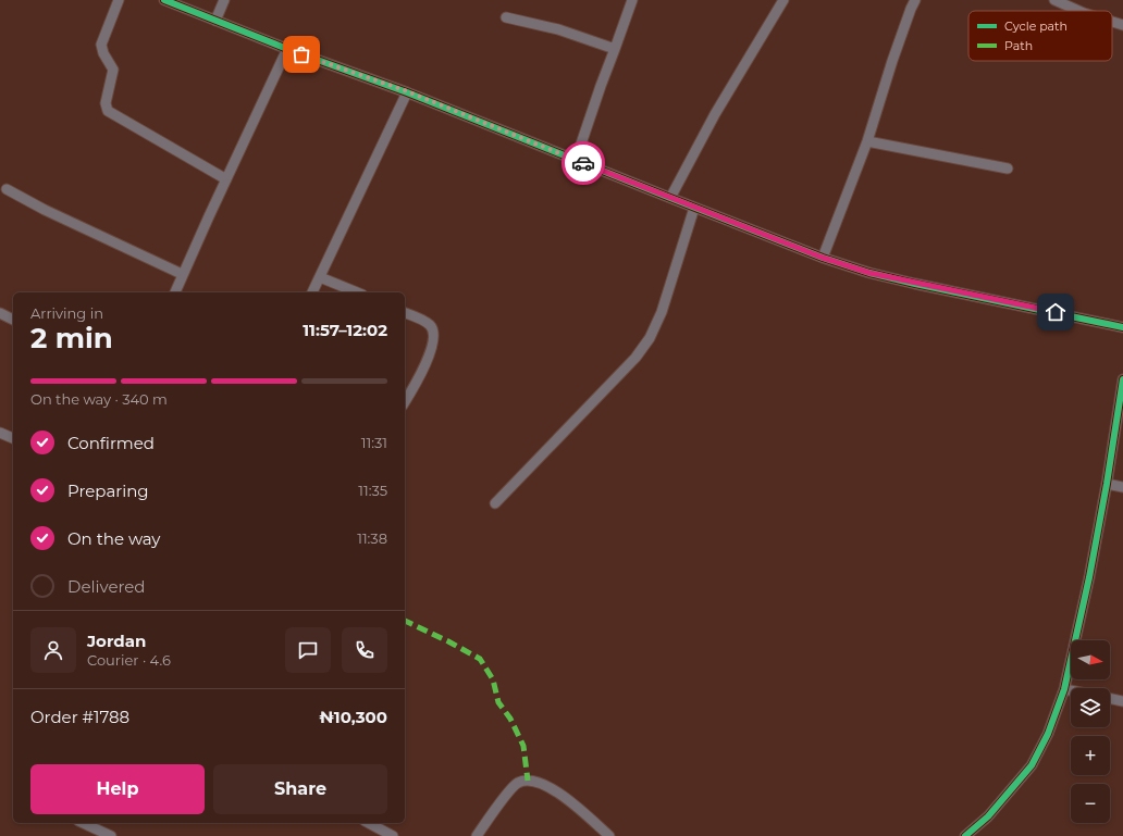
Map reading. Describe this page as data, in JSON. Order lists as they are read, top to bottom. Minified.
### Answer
{"legend":["Cycle path","Path"],"north":"right","page":{"heading":["2 min","Arriving in","11:57–12:02"],"panel":["Jordan","Courier · 4.6","Order #1788","₦10,300"],"bar":"On the way · 340 m","list":[["Confirmed","11:31"],["Preparing","11:35"],["On the way","11:38"],"Delivered"],"map_buttons":["+","−"],"buttons":["Help","Share"]}}
